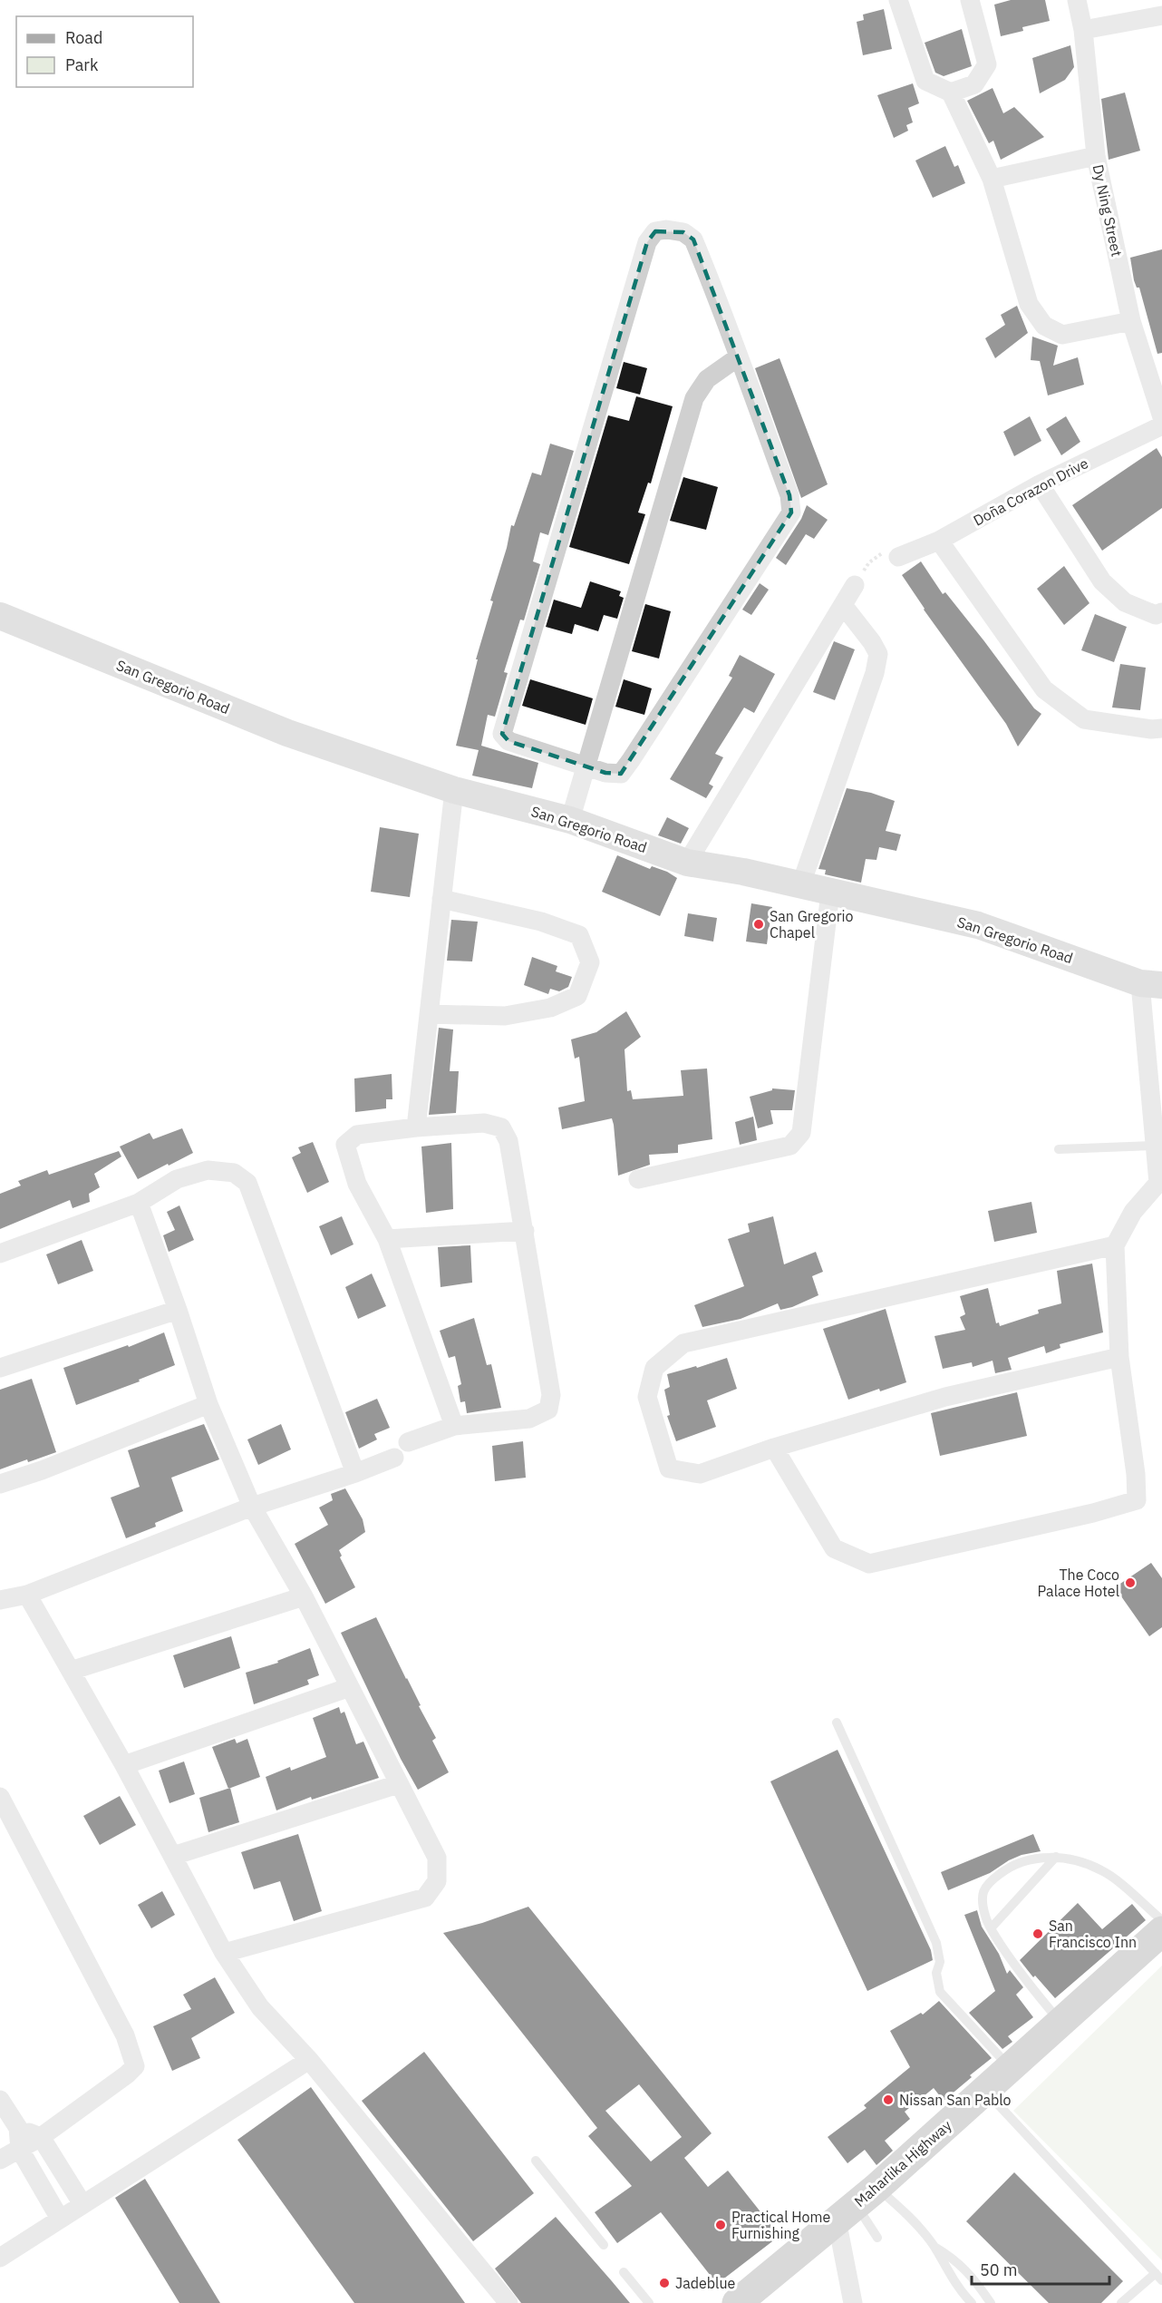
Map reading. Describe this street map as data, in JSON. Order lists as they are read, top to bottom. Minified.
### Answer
{"streets":{"main road":["Maharlika Highway"],"street":["Dy Ning Street","Doña Corazon Drive","San Gregorio Road"]},"places":["San Gregorio Chapel","The Coco Palace Hotel","San Francisco Inn","Nissan San Pablo","Practical Home Furnishing","Jadeblue"],"legend":["Road","Park"],"scale_bar":"50 m"}
